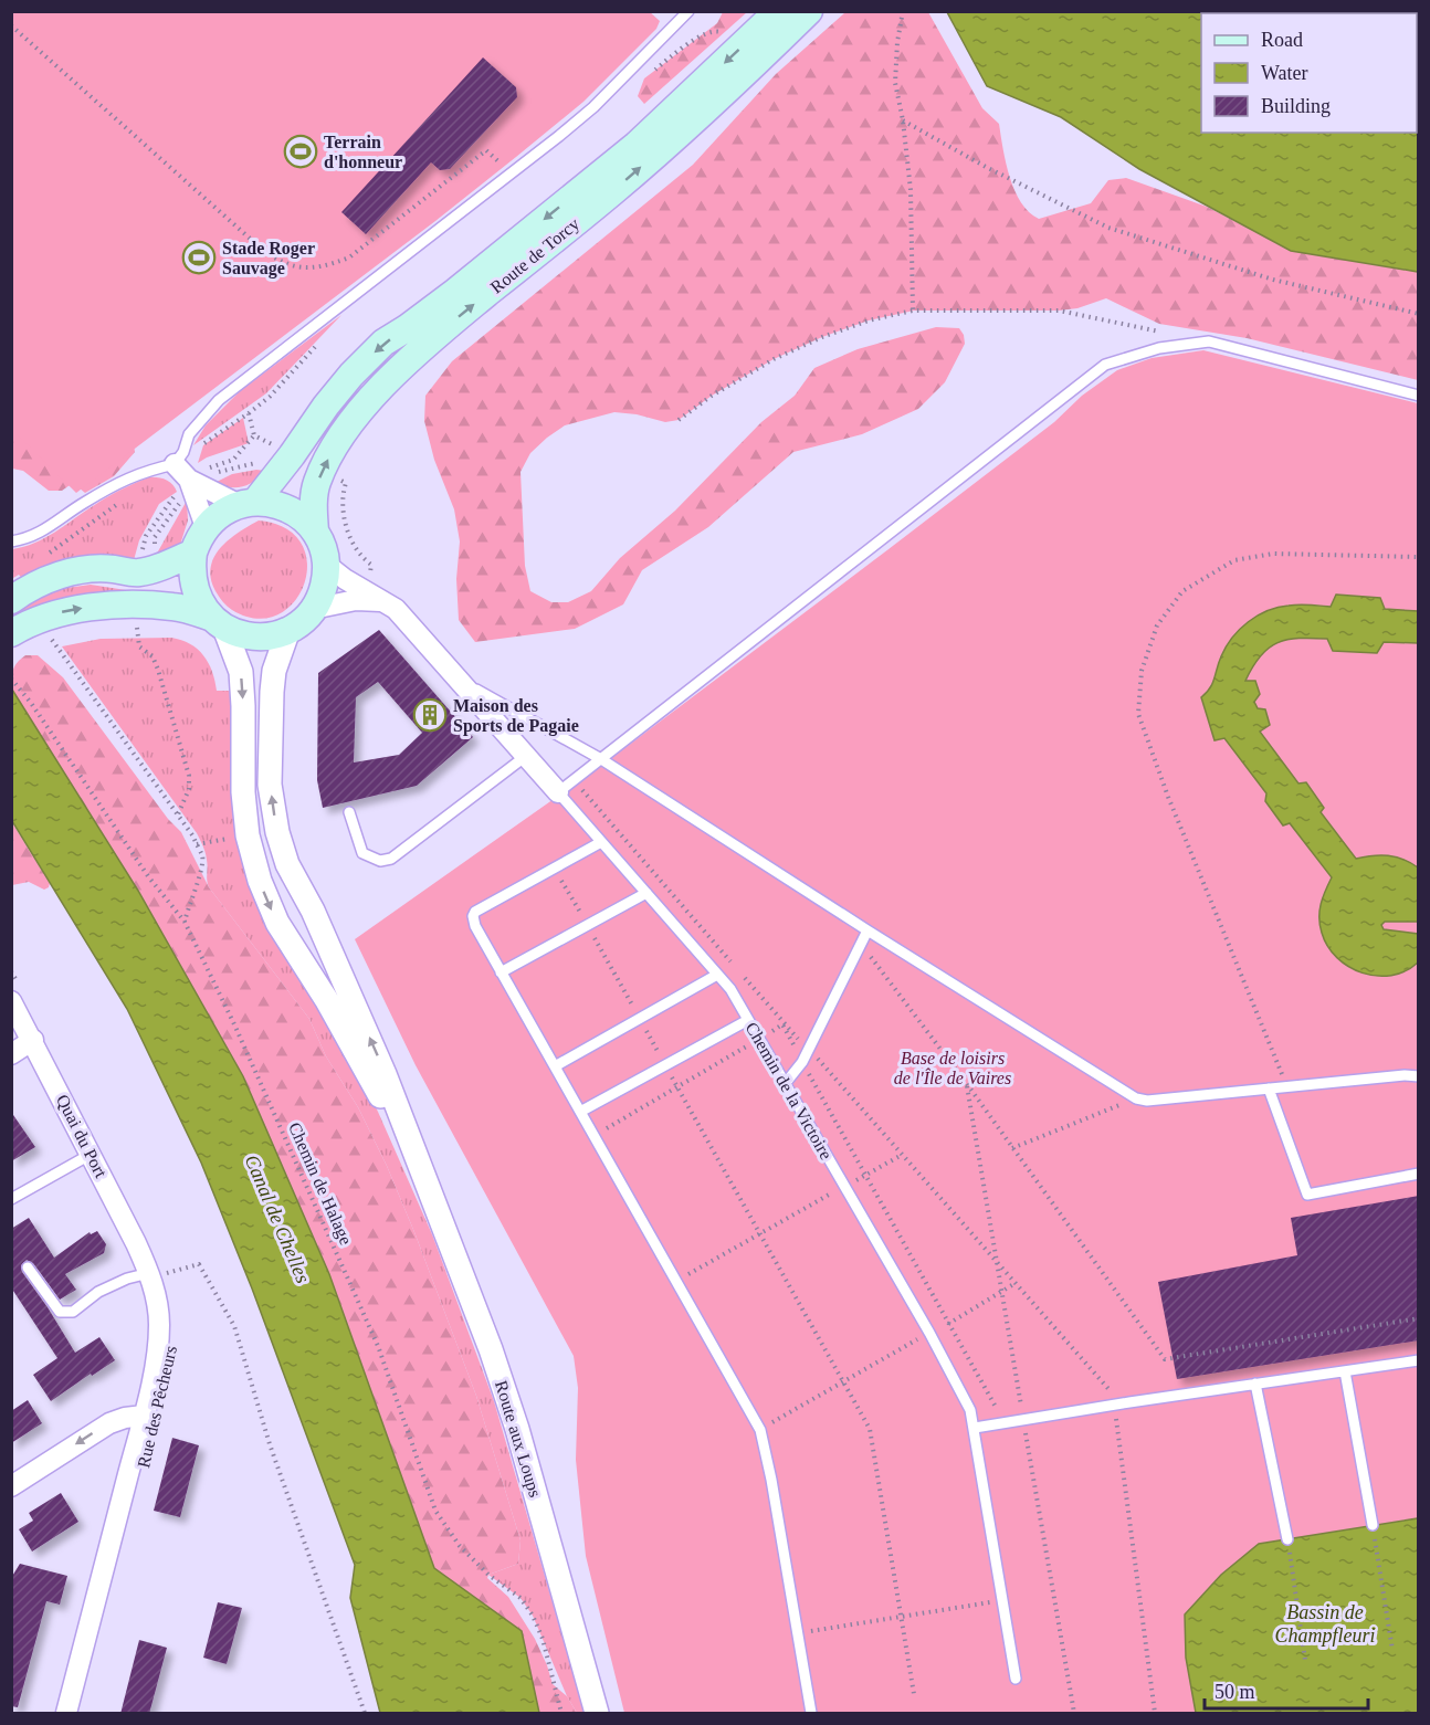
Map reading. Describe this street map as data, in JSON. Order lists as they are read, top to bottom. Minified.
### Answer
{"streets":{"main road":["Route de Torcy"],"street":["Chemin de la Victoire","Quai du Port","Rue des Pêcheurs","Route aux Loups"],"path":["Chemin de Halage"]},"crossings":[["Route de Torcy","Chemin de la Victoire"],["Quai du Port","Rue des Pêcheurs"]],"water":["Canal de Chelles","Bassin de Champfleuri"],"parks":["Base de loisirs de l'Île de Vaires"],"places":{"sports":["Terrain d'honneur","Stade Roger Sauvage"],"building":["Maison des Sports de Pagaie"]},"legend":["Road","Water","Building"],"scale_bar":"50 m"}
